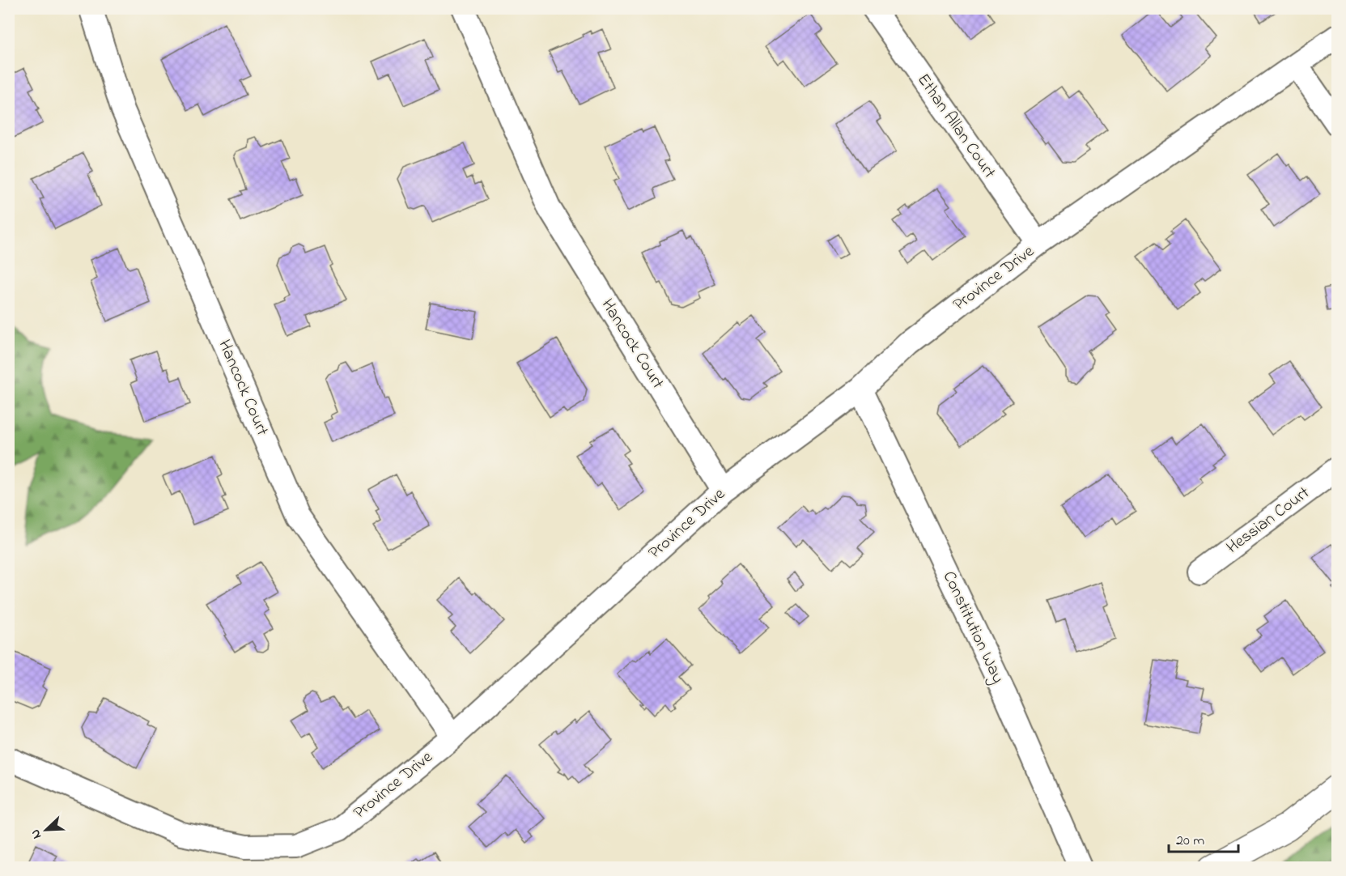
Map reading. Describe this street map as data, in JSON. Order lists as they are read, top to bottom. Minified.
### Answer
{"streets":{"street":["Ethan Allan Court","Province Drive","Hancock Court","Hessian Court","Constitution Way"]},"crossings":[["Ethan Allan Court","Province Drive"],["Province Drive","Hancock Court"],["Province Drive","Constitution Way"]],"scale_bar":"20 m","north":"bottom left"}
